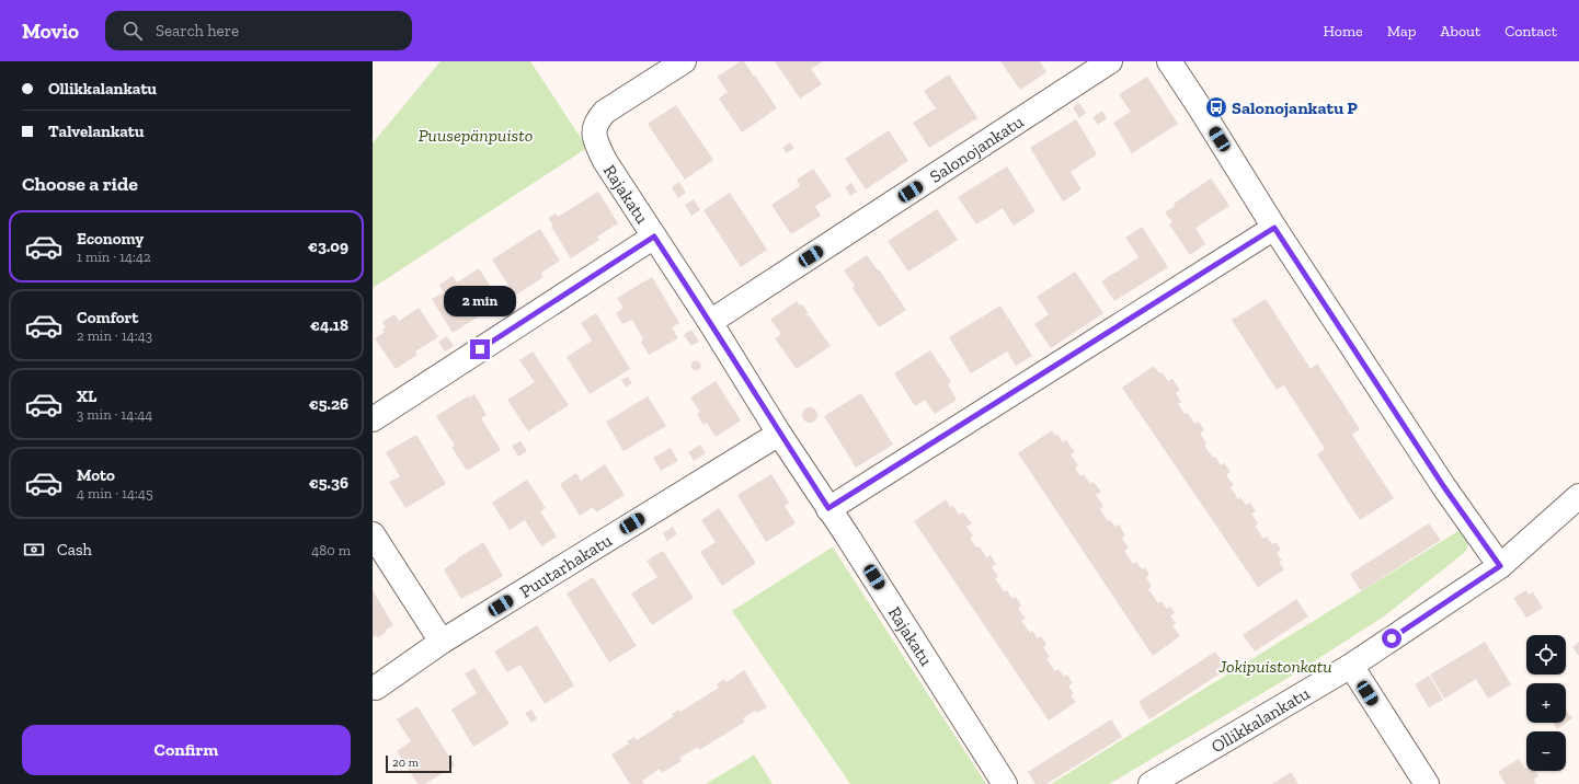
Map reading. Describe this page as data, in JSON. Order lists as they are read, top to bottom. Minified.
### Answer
{"streets":{"street":["Salonojankatu","Rajakatu","Puutarhakatu","Ollikkalankatu"]},"crossings":[["Salonojankatu","Rajakatu"],["Rajakatu","Puutarhakatu"]],"parks":["Puusepänpuisto","Jokipuistonkatu"],"places":{"bus stop":["Salonojankatu P"]},"scale_bar":"20 m","page":{"header":"Movio","search":"Search here","nav":["Home","Map","About","Contact"],"banner":["Ollikkalankatu","Talvelankatu"],"heading":"Choose a ride","list":[{"name":"Economy","note":"1 min · 14:42","value":"€3.09"},{"name":"Comfort","note":"2 min · 14:43","value":"€4.18"},{"name":"XL","note":"3 min · 14:44","value":"€5.26"},{"name":"Moto","note":"4 min · 14:45","value":"€5.36"}],"bubble":"2 min","pay":["Cash","480 m"],"map_buttons":["+","−"],"buttons":"Confirm","scale":"20 m"}}
